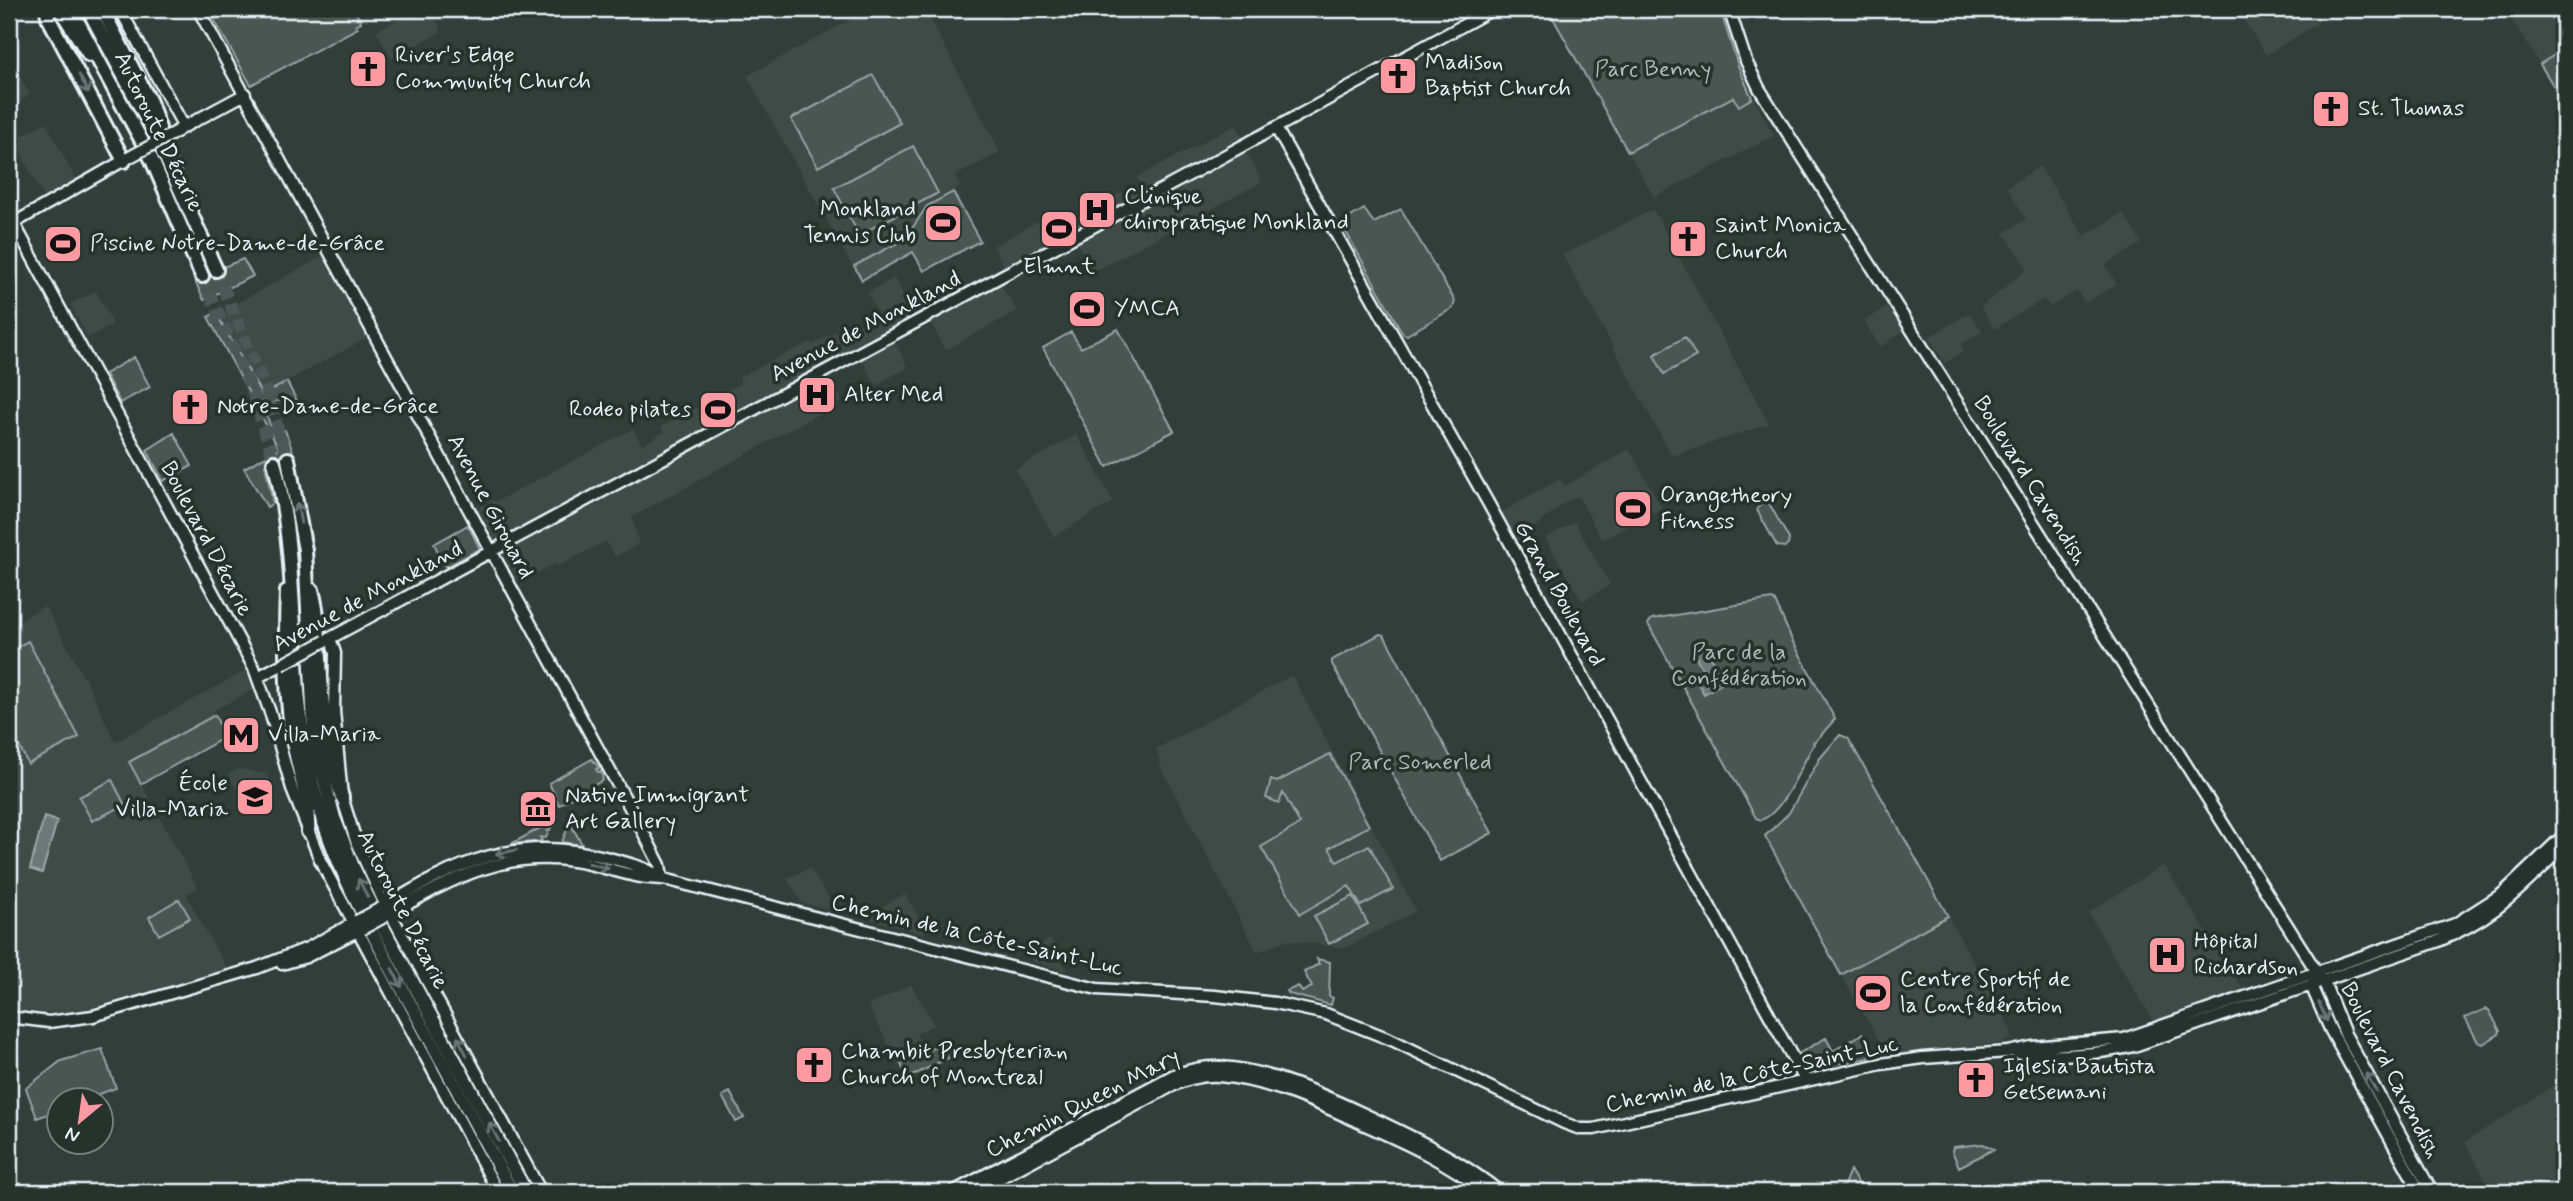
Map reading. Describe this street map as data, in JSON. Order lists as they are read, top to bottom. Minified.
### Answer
{"streets":{"highway":["Autoroute Décarie"],"main road":["Avenue de Monkland","Boulevard Cavendish","Avenue Girouard","Boulevard Décarie","Grand Boulevard","Chemin de la Côte-Saint-Luc","Chemin Queen Mary"]},"crossings":[["Avenue de Monkland","Avenue Girouard"],["Avenue de Monkland","Boulevard Décarie"],["Avenue de Monkland","Grand Boulevard"],["Boulevard Cavendish","Chemin de la Côte-Saint-Luc"],["Avenue Girouard","Chemin de la Côte-Saint-Luc"],["Boulevard Décarie","Chemin de la Côte-Saint-Luc"],["Grand Boulevard","Chemin de la Côte-Saint-Luc"]],"parks":["Parc Benny","Parc de la Confédération","Parc Somerled"],"places":{"church":["River's Edge Community Church","Madison Baptist Church","St. Thomas","Saint Monica Church","Notre-Dame-de-Grâce","Chambit Presbyterian Church of Montreal","Iglesia Bautista Getsemani"],"hospital":["Clinique chiropratique Monkland","Alter Med","Hôpital Richardson"],"sports":["Monkland Tennis Club","Elmnt","Piscine Notre-Dame-de-Grâce","YMCA","Rodeo pilates","Orangetheory Fitness","Centre Sportif de la Confédération"],"metro station":["Villa-Maria"],"school or university":["École Villa-Maria"],"museum":["Native Immigrant Art Gallery"]},"north":"bottom left"}
